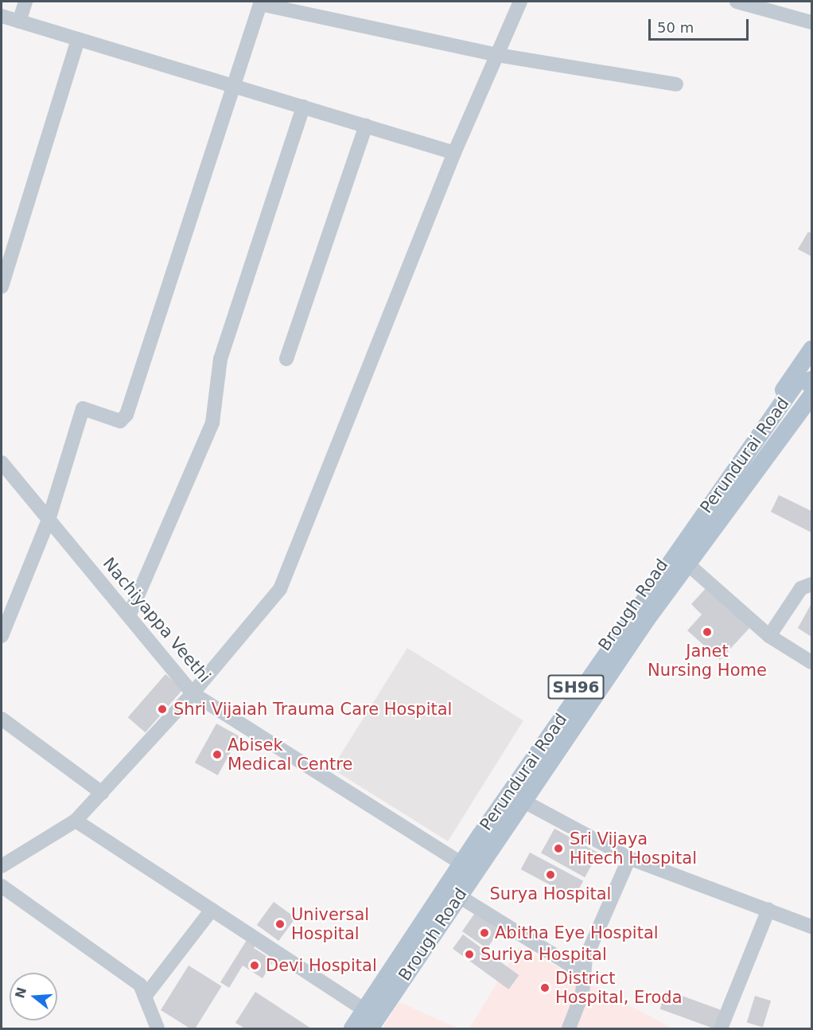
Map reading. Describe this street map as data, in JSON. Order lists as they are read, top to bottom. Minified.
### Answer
{"streets":{"main road":["Perundurai Road","Brough Road","SH96"],"street":["Nachiyappa Veethi"]},"crossings":[["Perundurai Road","Brough Road"],["Brough Road","Nachiyappa Veethi"]],"places":["Janet Nursing Home","Shri Vijaiah Trauma Care Hospital","Abisek Medical Centre","Sri Vijaya Hitech Hospital","Surya Hospital","Universal Hospital","Abitha Eye Hospital","Suriya Hospital","Devi Hospital","District Hospital, Eroda"],"scale_bar":"50 m","north":"left"}
